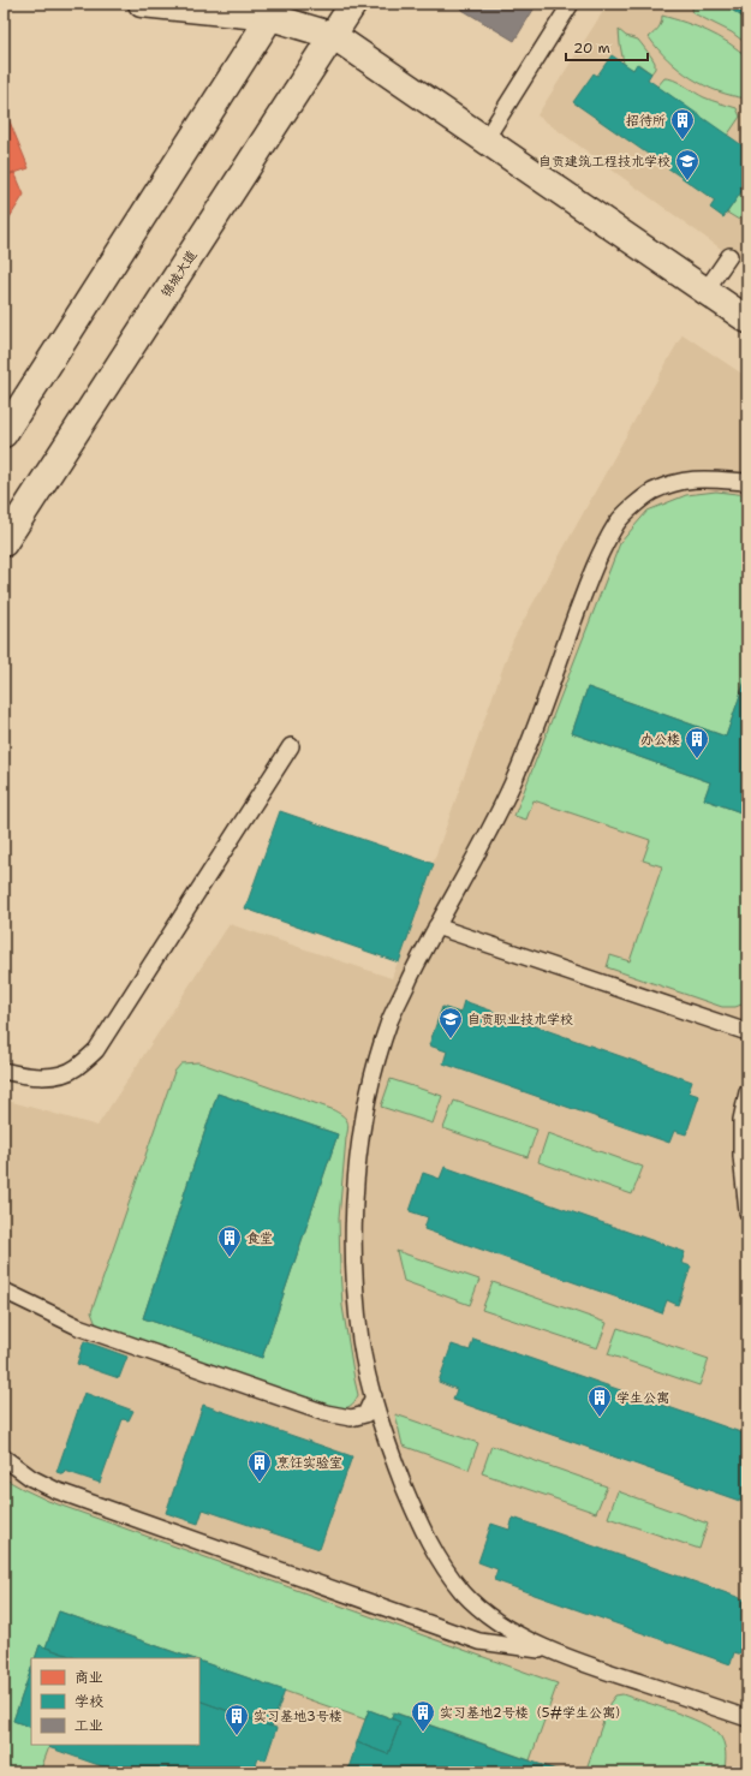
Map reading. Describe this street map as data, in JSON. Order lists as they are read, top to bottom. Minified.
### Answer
{"streets":{"main road":["锦城大道"]},"places":{"building":["招待所","办公楼","食堂","学生公寓","烹饪实验室","实习基地2号楼（5#学生公寓）","实习基地3号楼"],"school or university":["自贡建筑工程技术学校","自贡职业技术学校"]},"legend":["商业","学校","工业"],"scale_bar":"20 m"}
